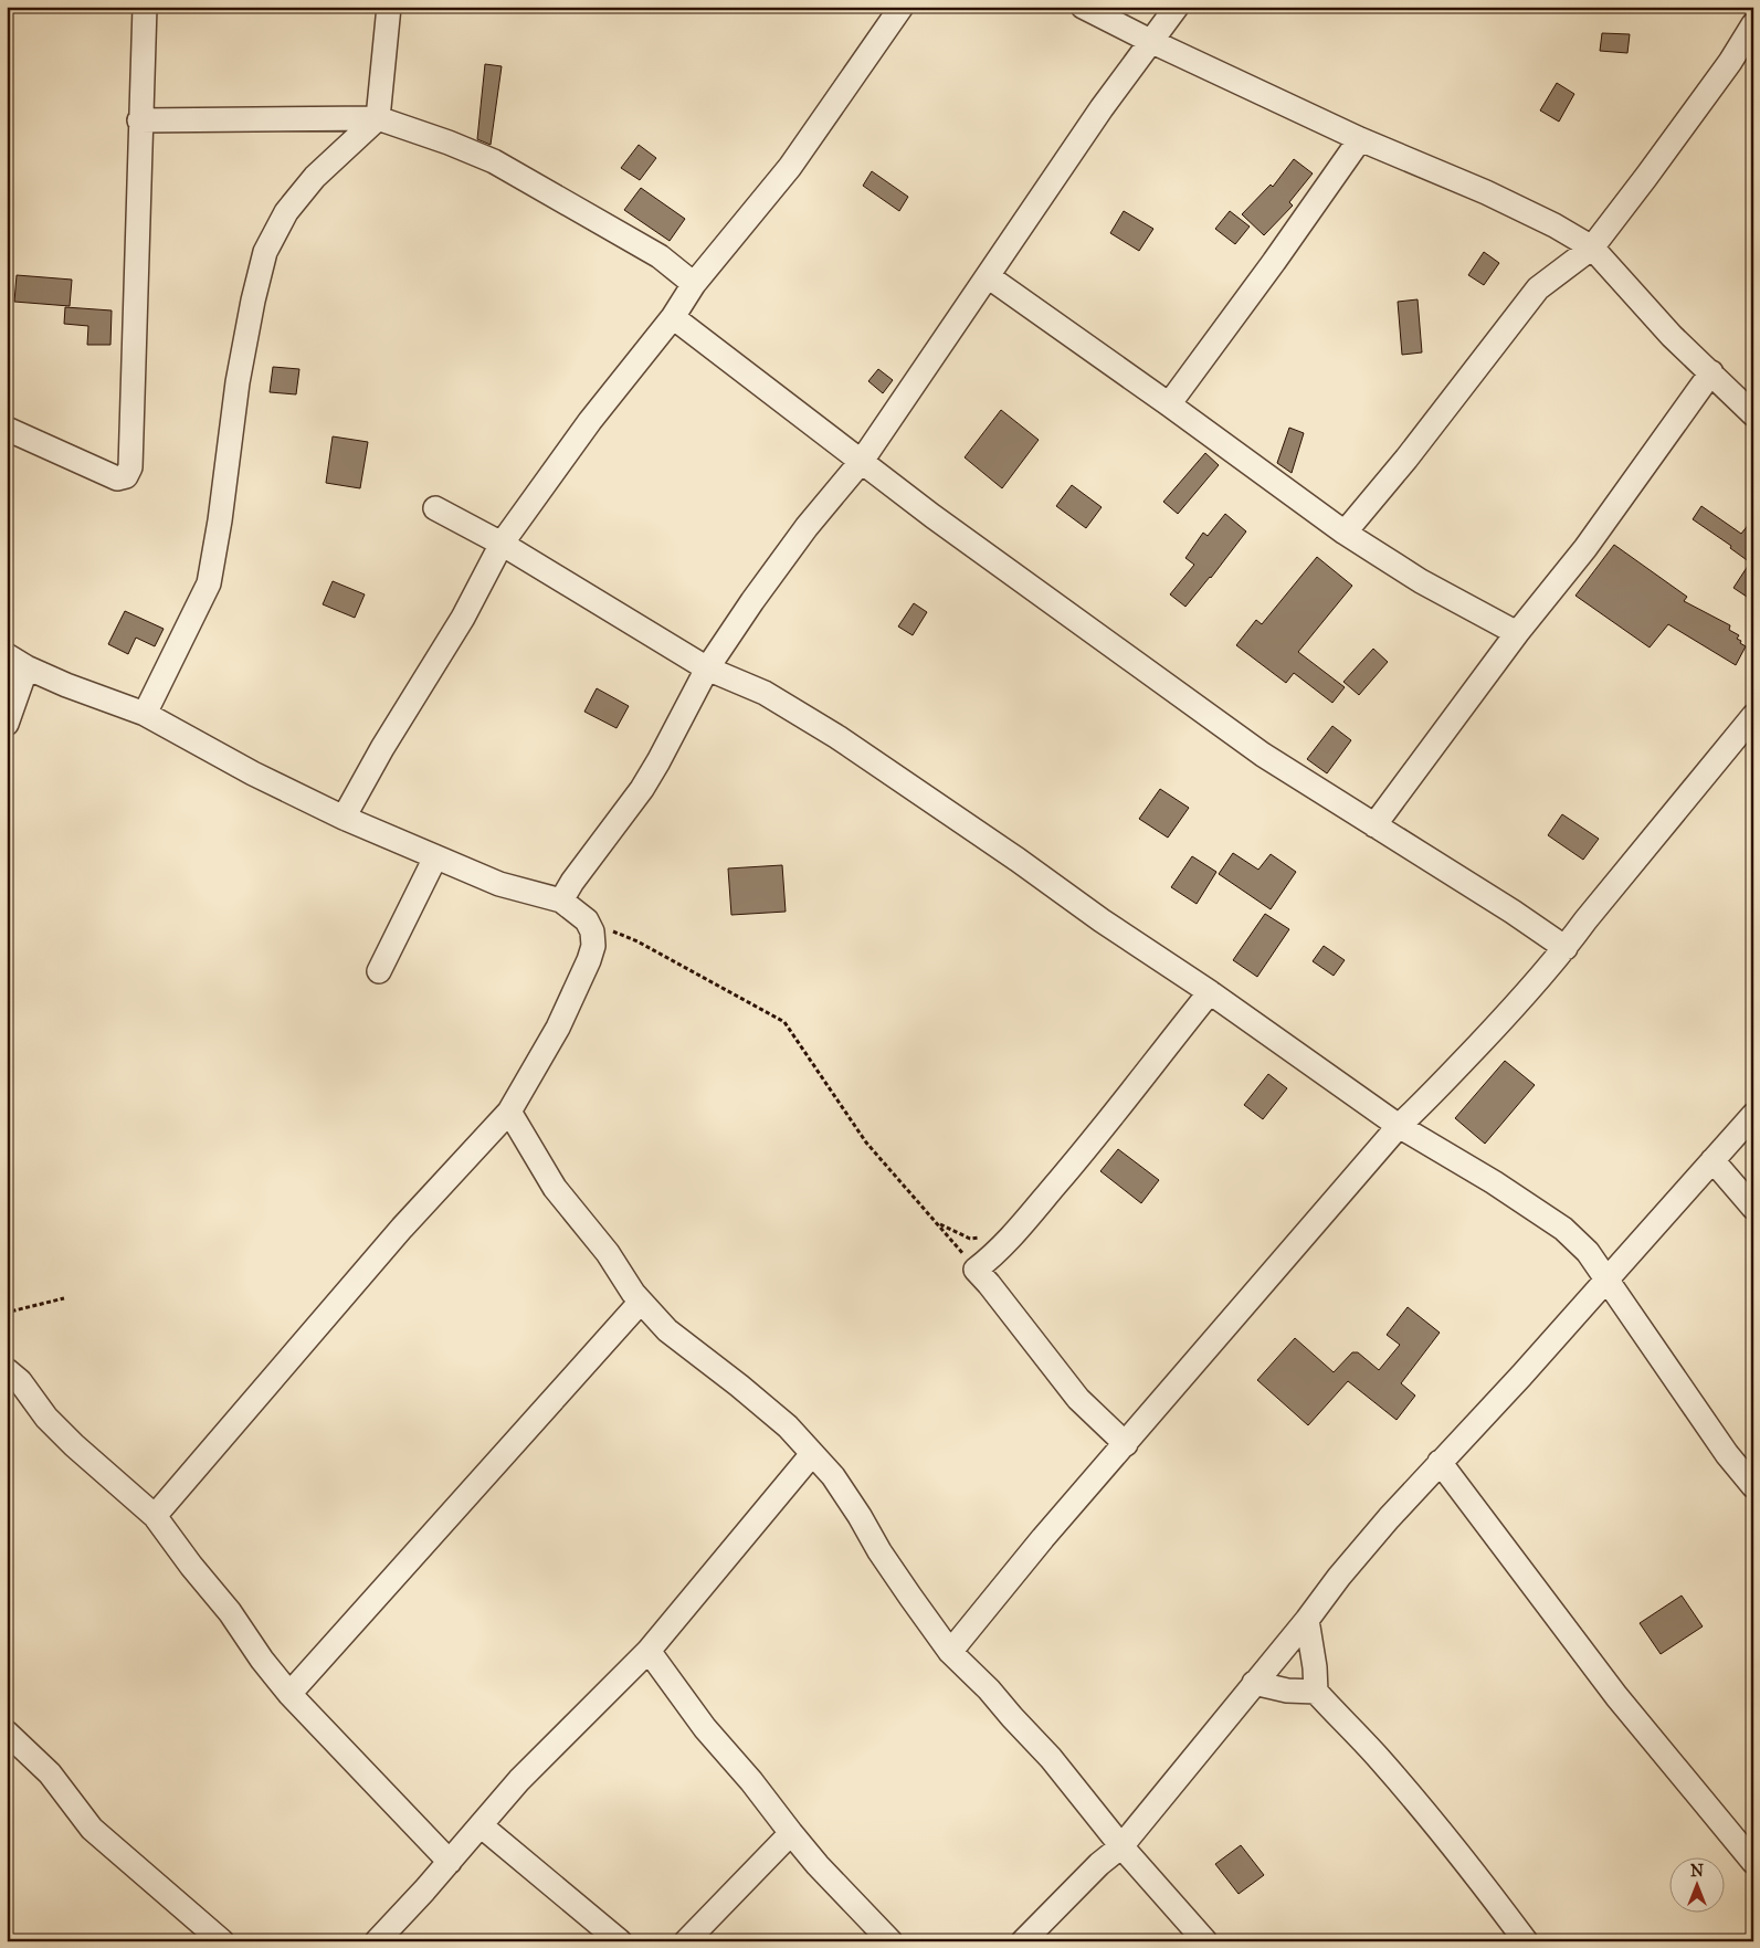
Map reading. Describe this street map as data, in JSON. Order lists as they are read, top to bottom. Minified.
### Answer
{"north":"top"}
